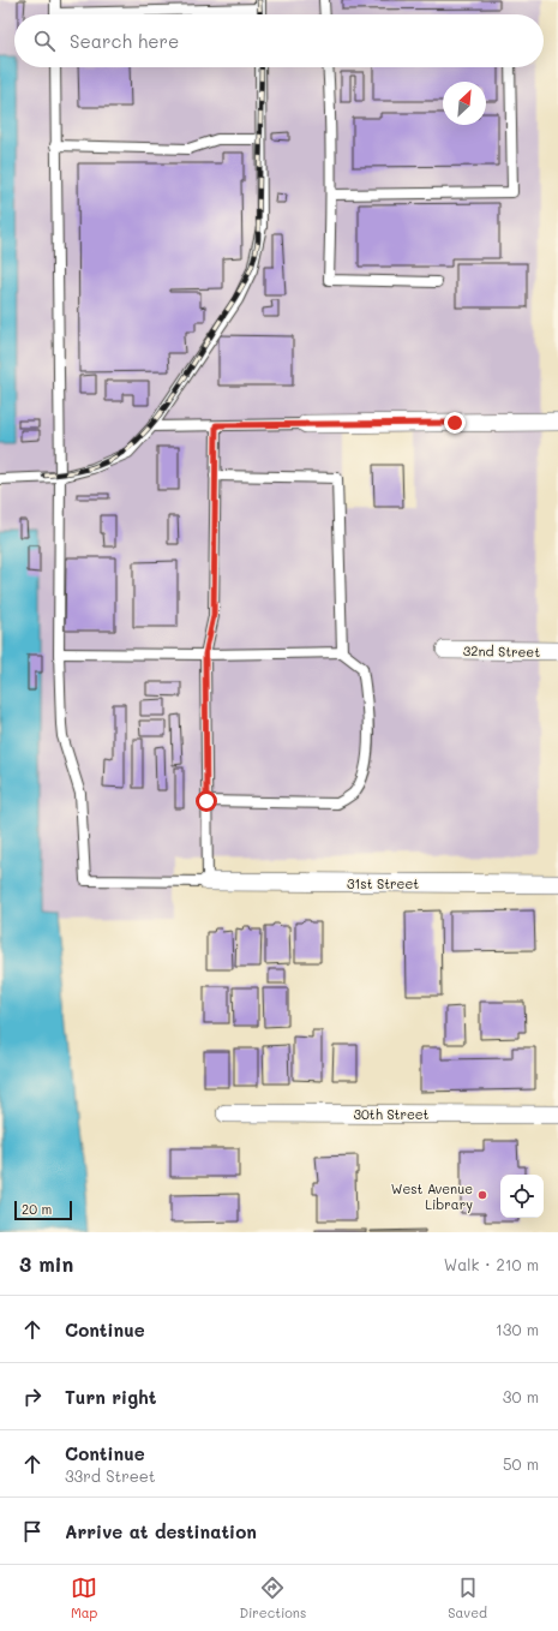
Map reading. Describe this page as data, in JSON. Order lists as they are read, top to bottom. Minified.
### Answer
{"streets":{"street":["32nd Street","31st Street","30th Street"]},"places":["West Avenue Library"],"scale_bar":"20 m","north":"top right","page":{"search":"Search here","scale":"20 m","heading":["3 min","Walk · 210 m"],"list":[["Continue","130 m"],["Turn right","30 m"],["Continue","33rd Street","50 m"],"Arrive at destination"],"nav":["Map","Directions","Saved"]}}
